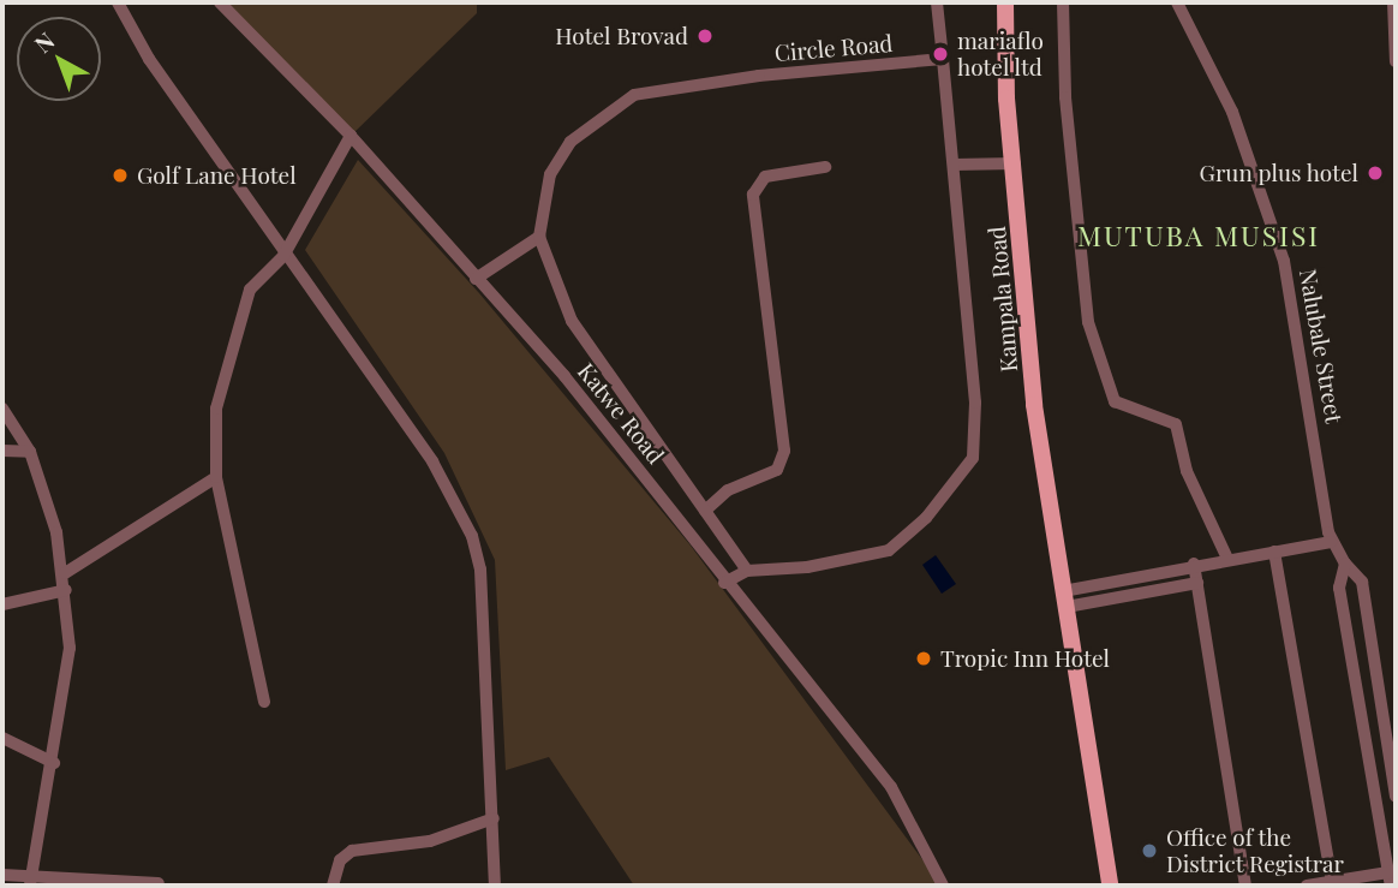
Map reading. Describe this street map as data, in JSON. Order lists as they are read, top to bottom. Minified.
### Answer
{"streets":{"main road":["Kampala Road"],"street":["Circle Road","Nalubale Street","Katwe Road"]},"districts":["MUTUBA MUSISI"],"places":["Hotel Brovad","mariaflo hotel ltd","Grun plus hotel","Golf Lane Hotel","Tropic Inn Hotel","Office of the District Registrar"],"north":"top left"}
